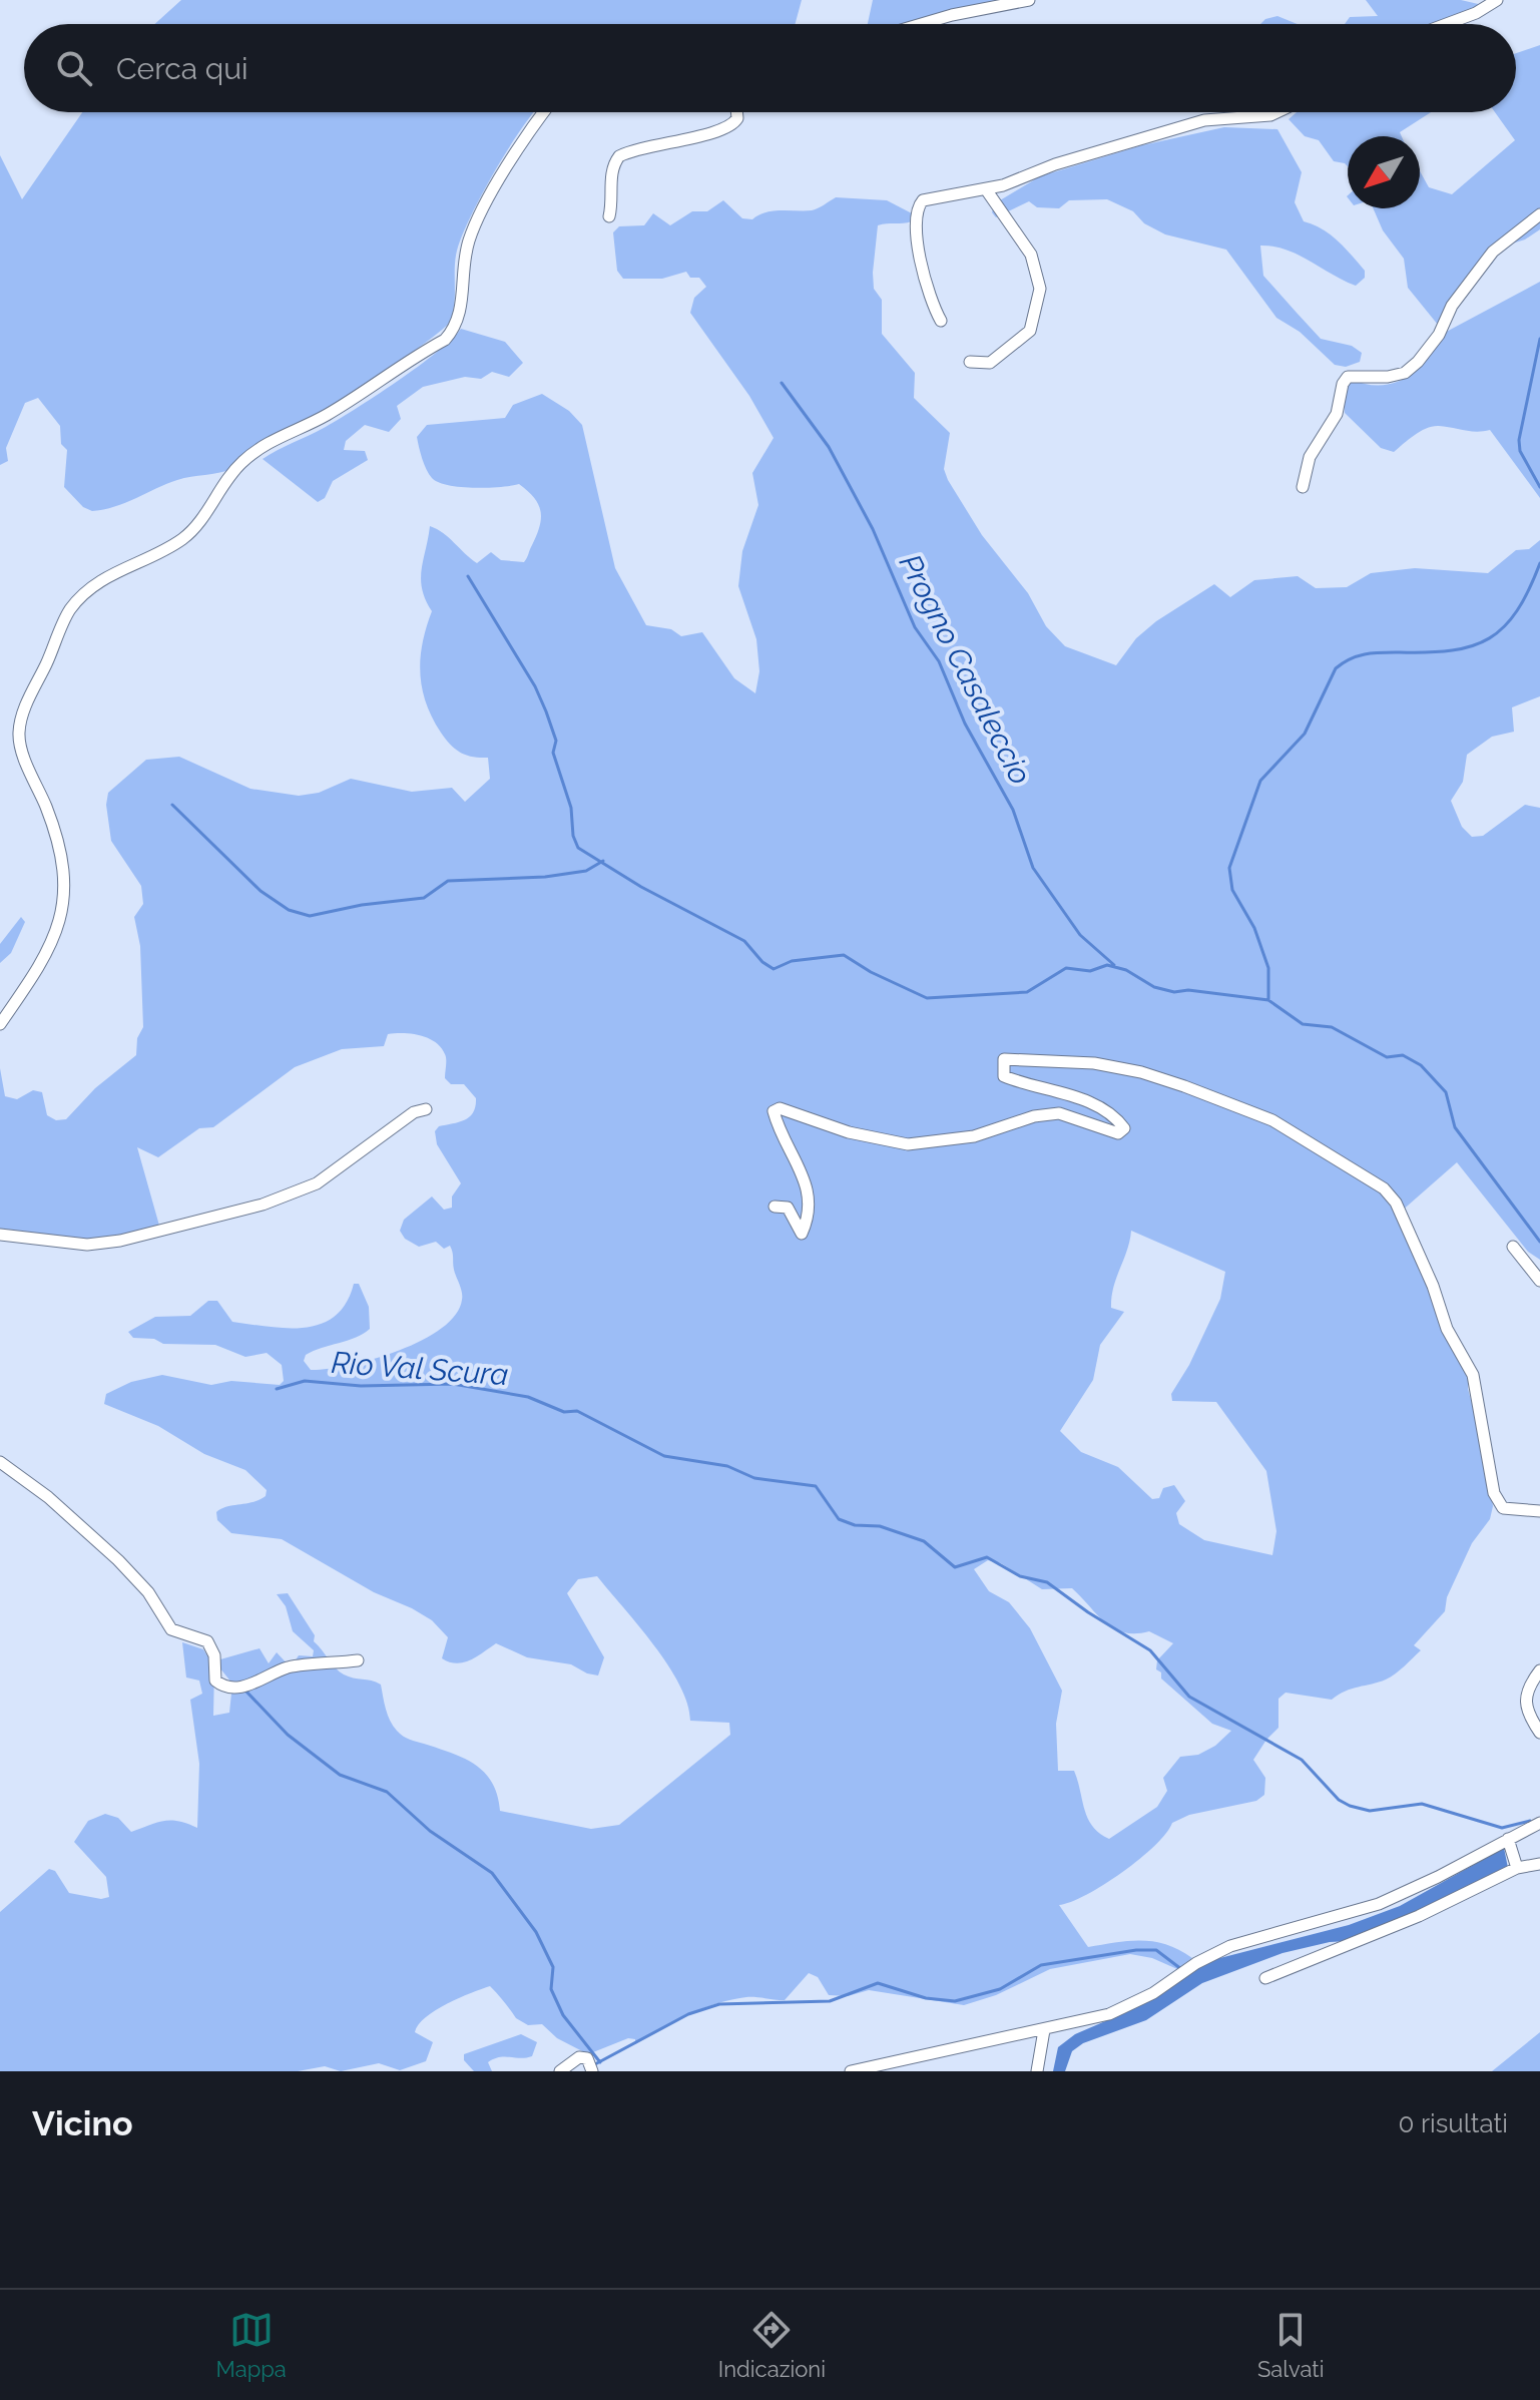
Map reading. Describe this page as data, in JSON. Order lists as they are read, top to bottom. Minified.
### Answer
{"water":["Progno Casaleccio","Rio Val Scura"],"north":"bottom left","page":{"search":"Cerca qui","heading":["Vicino","0 risultati"],"nav":["Mappa","Indicazioni","Salvati"]}}
